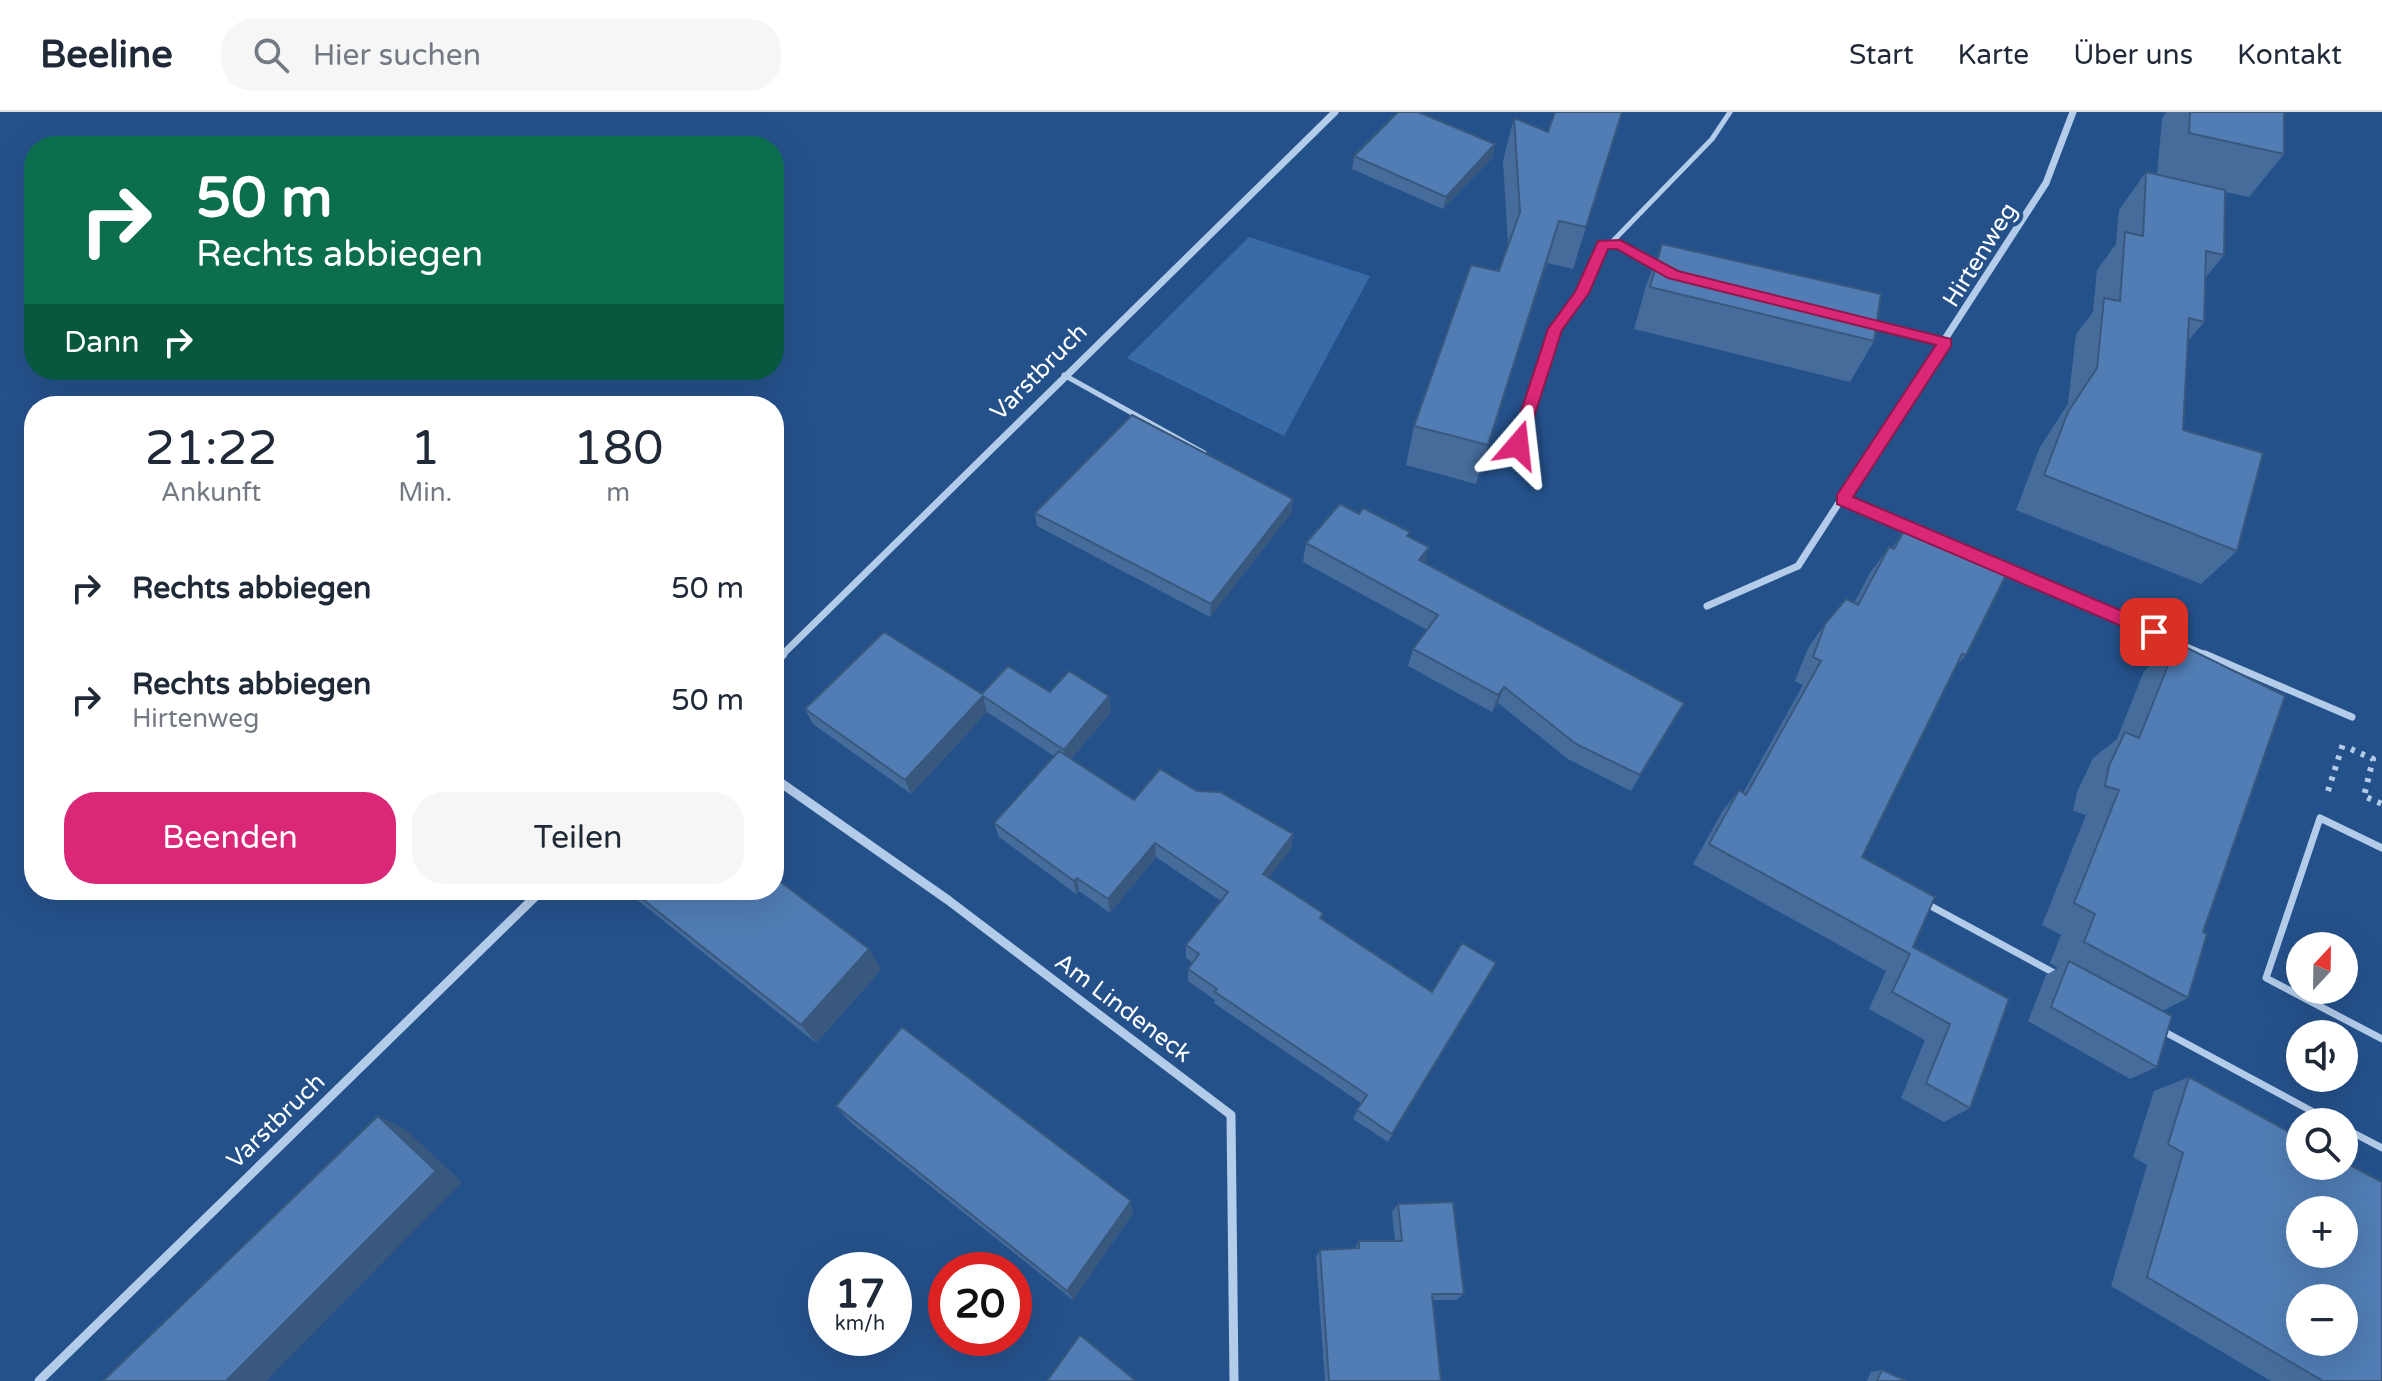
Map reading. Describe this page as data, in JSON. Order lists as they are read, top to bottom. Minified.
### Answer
{"streets":{"street":["Hirtenweg","Varstbruch","Am Lindeneck"]},"north":"top","page":{"header":"Beeline","search":"Hier suchen","nav":["Start","Karte","Über uns","Kontakt"],"turn":["50 m","Rechts abbiegen"],"then":"Dann","eta":["21:22","Ankunft","1","Min.","180","m"],"list":[{"name":"Rechts abbiegen","value":"50 m"},{"name":"Rechts abbiegen","note":"Hirtenweg","value":"50 m"}],"buttons":["Beenden","Teilen"],"map_buttons":["+","−"],"speed":"17 km/h","limit":"20"}}
